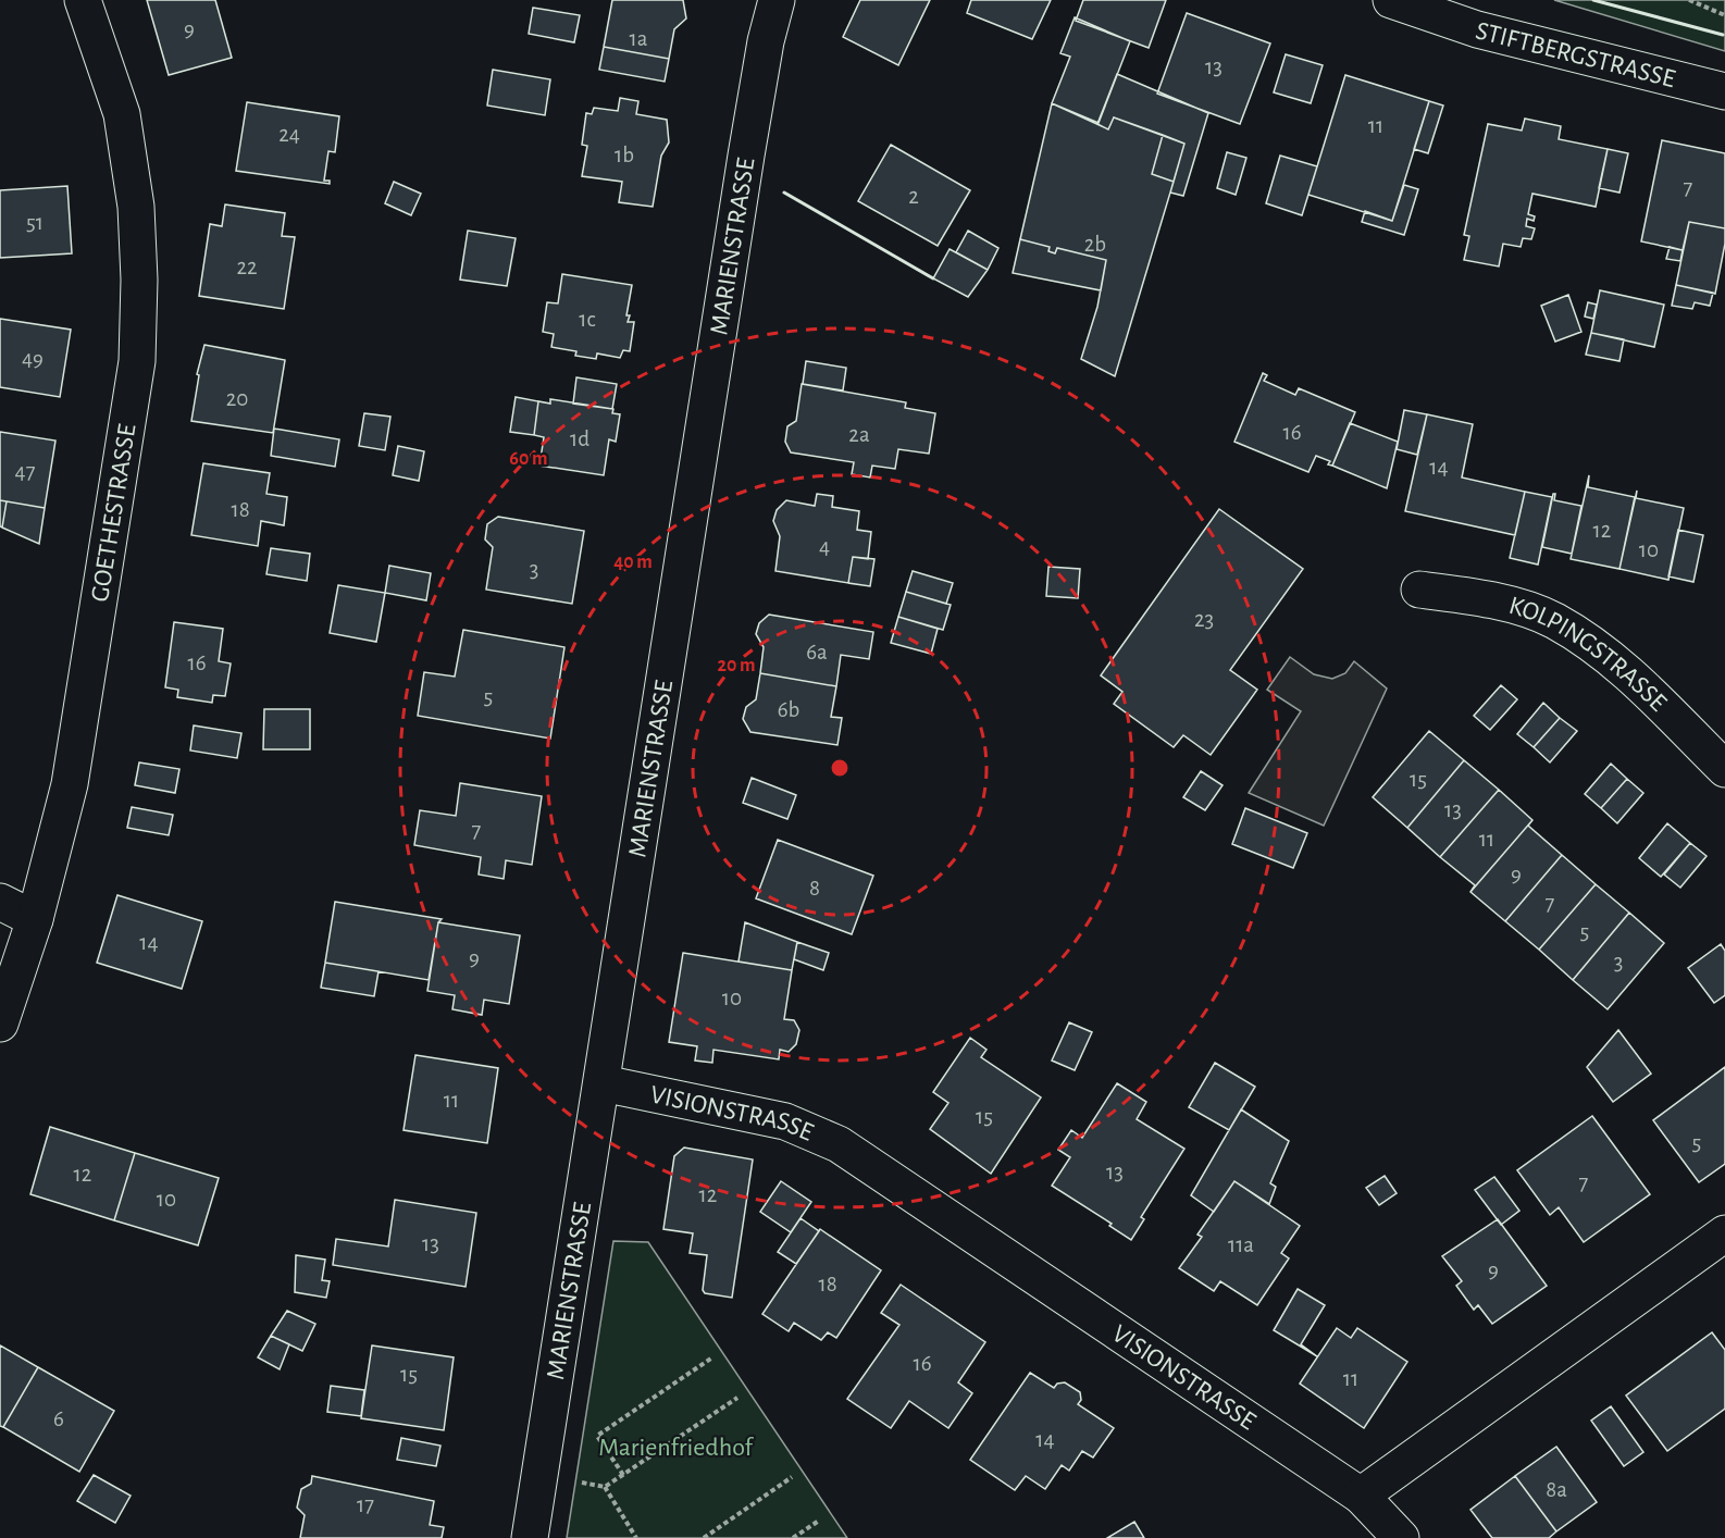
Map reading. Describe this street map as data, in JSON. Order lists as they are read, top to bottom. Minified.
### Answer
{"streets":{"street":["STIFTBERGSTRASSE","MARIENSTRASSE","GOETHESTRASSE","KOLPINGSTRASSE","VISIONSTRASSE"]},"crossings":[["MARIENSTRASSE","VISIONSTRASSE"]],"parks":["Marienfriedhof"],"house_numbers":["9","1a","13","11","24","1b","7","2","51","2b","22","1c","49","20","16","2a","1d","14","47","18","12","4","10","3","23","6a","16","5","6b","15","13","7","11","9","8","7","5","14","9","3","10","11","15","5","13","12","7","12","10","13","11a","9","18","16","15","11","6","14","8a","17"],"rings":["60 m","40 m","20 m"]}
